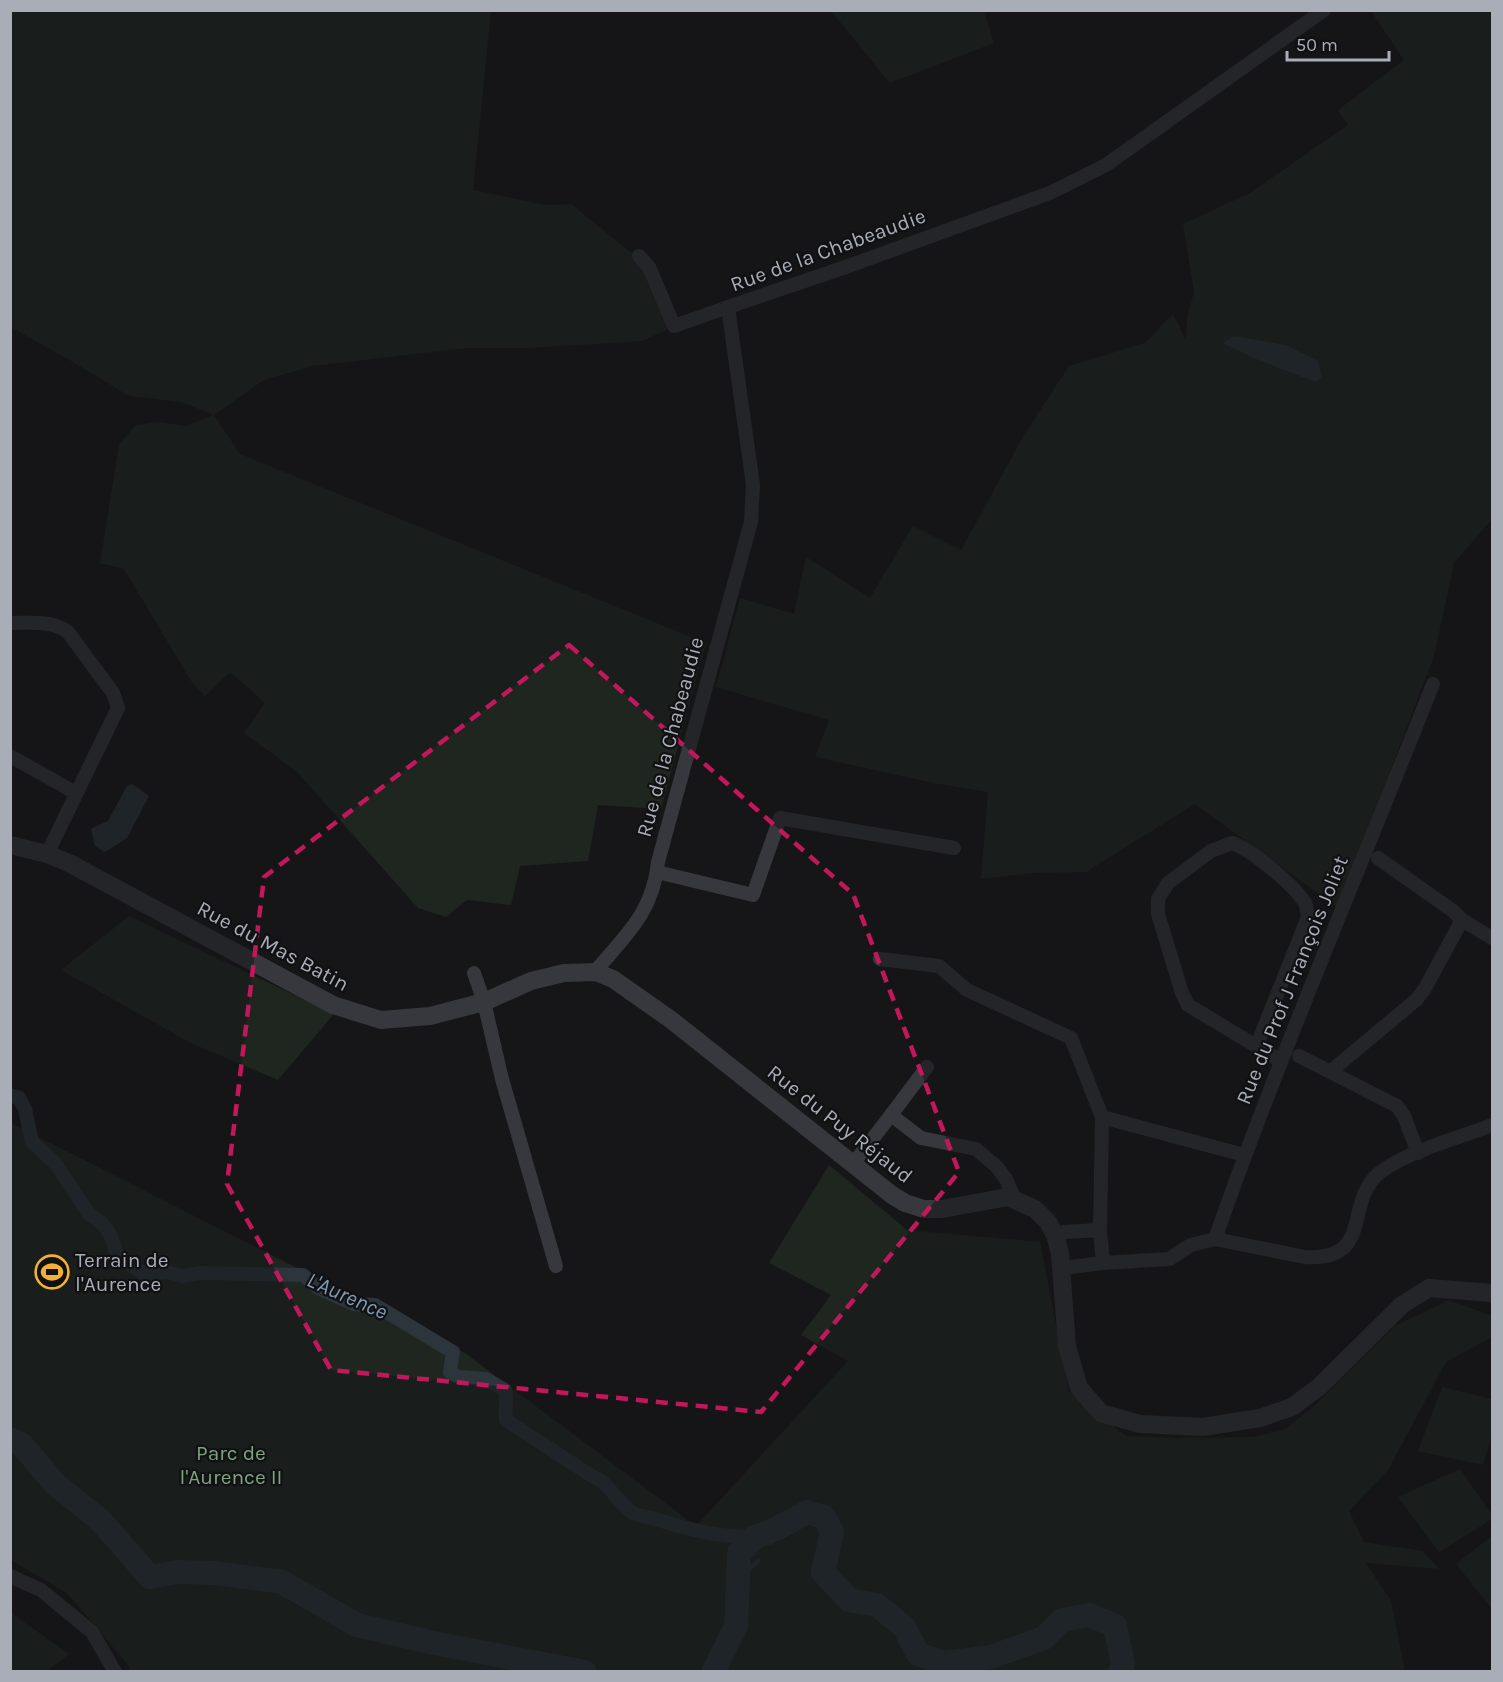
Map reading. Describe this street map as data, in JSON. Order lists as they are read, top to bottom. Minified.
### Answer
{"streets":{"street":["Rue de la Chabeaudie","Rue du Mas Batin","Rue du Prof J François Joliet","Rue du Puy Réjaud"]},"crossings":[["Rue de la Chabeaudie","Rue du Mas Batin"],["Rue de la Chabeaudie","Rue du Puy Réjaud"],["Rue du Mas Batin","Rue du Puy Réjaud"]],"water":["L'Aurence"],"parks":["Parc de l'Aurence II"],"places":{"sports":["Terrain de l'Aurence"]},"scale_bar":"50 m"}
